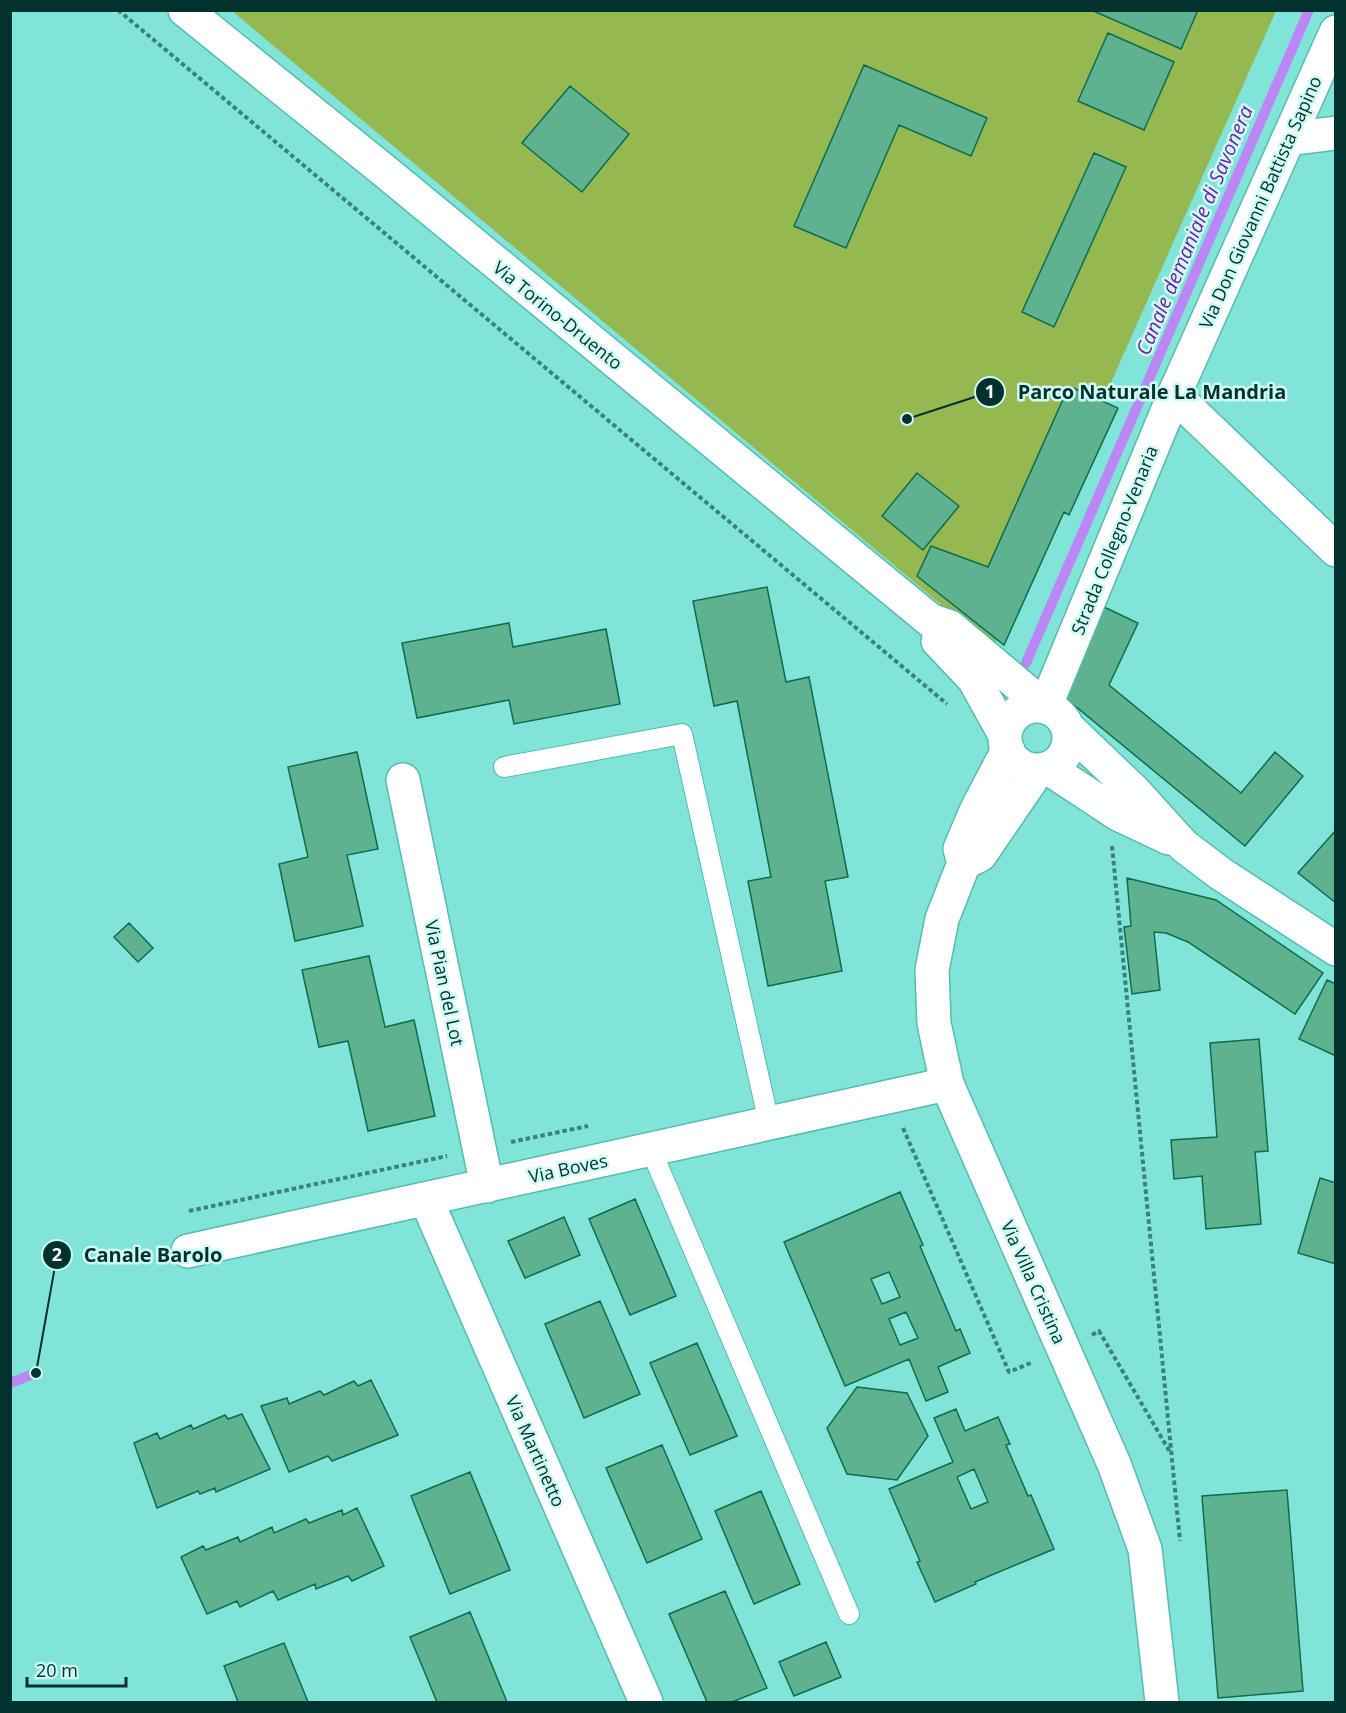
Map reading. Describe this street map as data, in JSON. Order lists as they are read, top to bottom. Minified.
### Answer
{"streets":{"street":["Via Don Giovanni Battista Sapino","Via Torino-Druento","Strada Collegno-Venaria","Via Pian del Lot","Via Boves","Via Villa Cristina","Via Martinetto"]},"crossings":[["Via Don Giovanni Battista Sapino","Strada Collegno-Venaria"],["Via Torino-Druento","Strada Collegno-Venaria"],["Via Torino-Druento","Via Villa Cristina"],["Strada Collegno-Venaria","Via Villa Cristina"],["Via Pian del Lot","Via Boves"],["Via Boves","Via Villa Cristina"],["Via Boves","Via Martinetto"]],"water":["Canale demaniale di Savonera"],"places":["Parco Naturale La Mandria","Canale Barolo"],"scale_bar":"20 m"}
